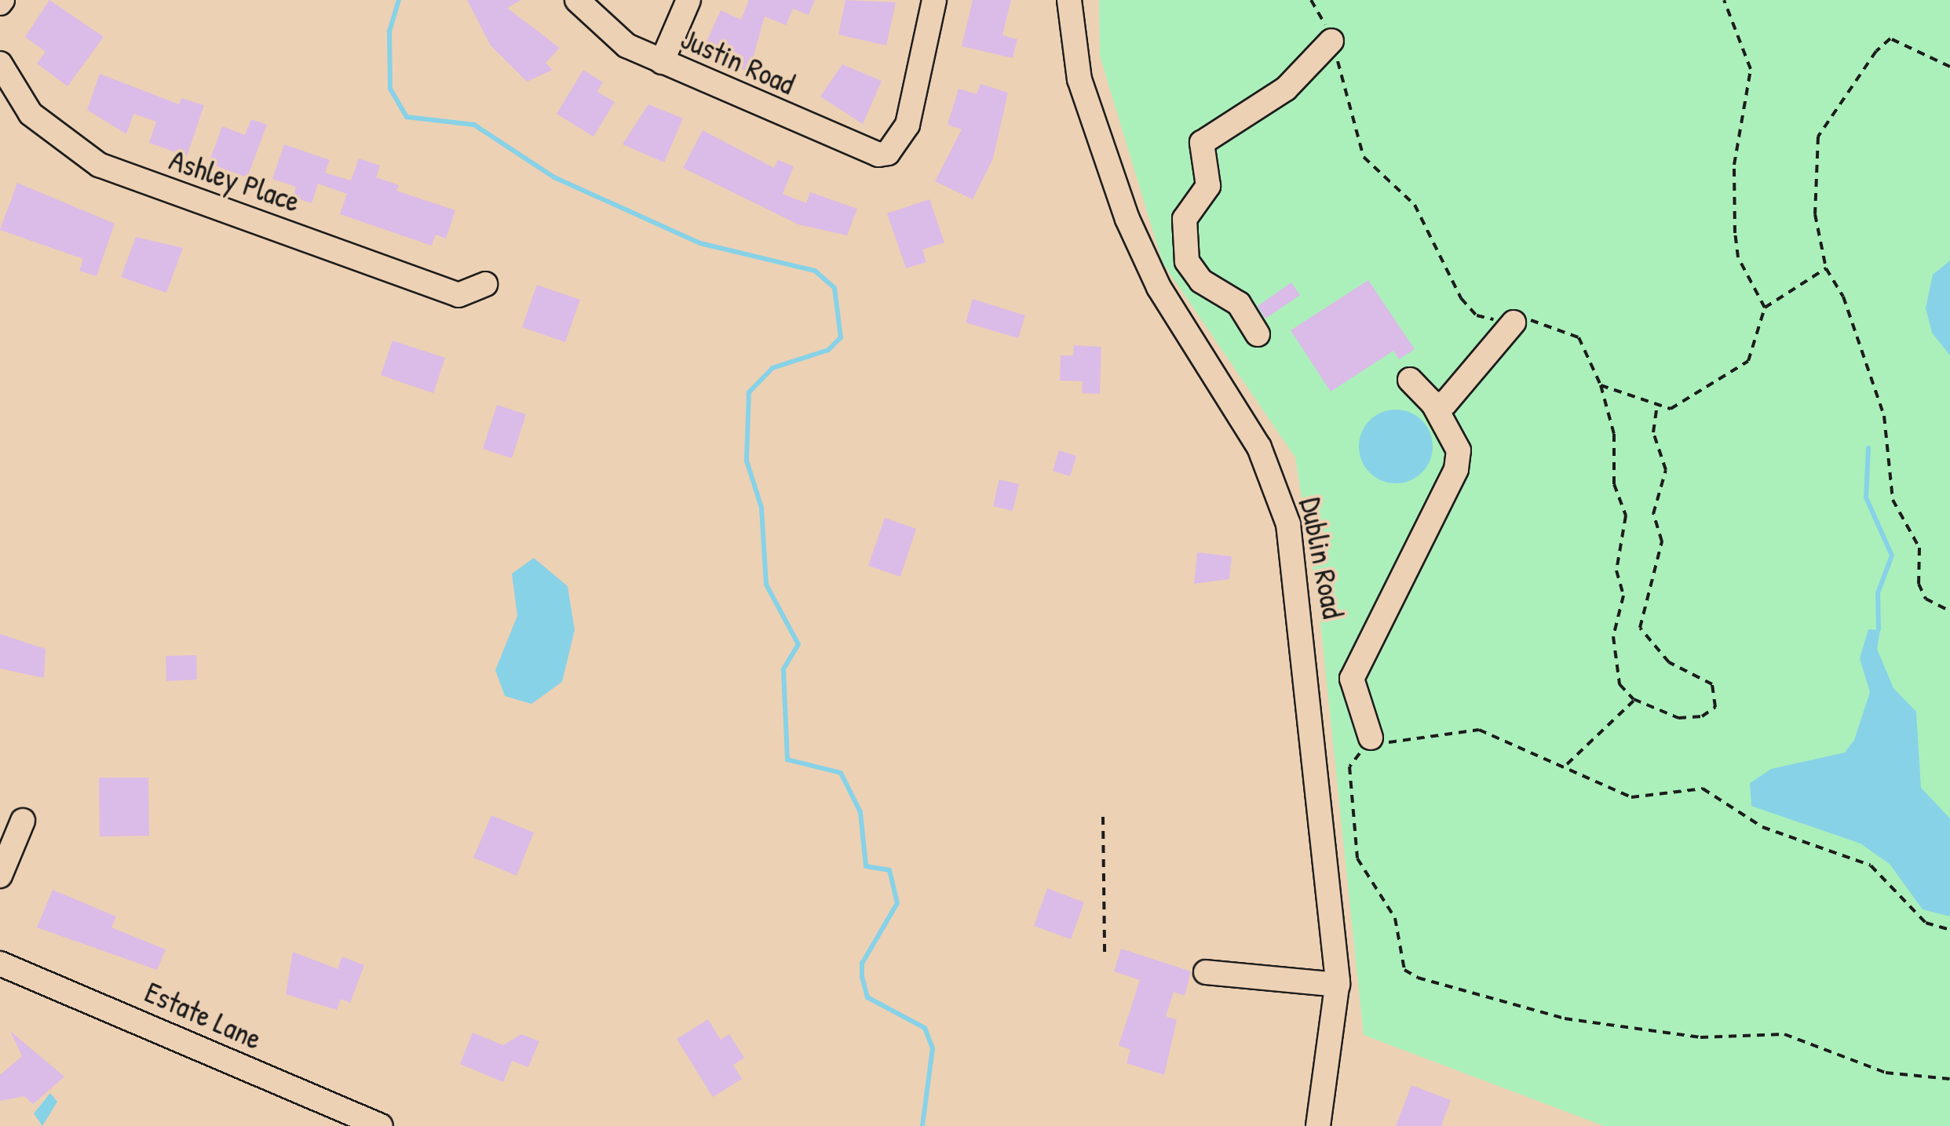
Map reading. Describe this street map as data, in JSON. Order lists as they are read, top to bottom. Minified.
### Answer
{"streets":{"street":["Justin Road","Ashley Place","Dublin Road","Estate Lane"]}}
